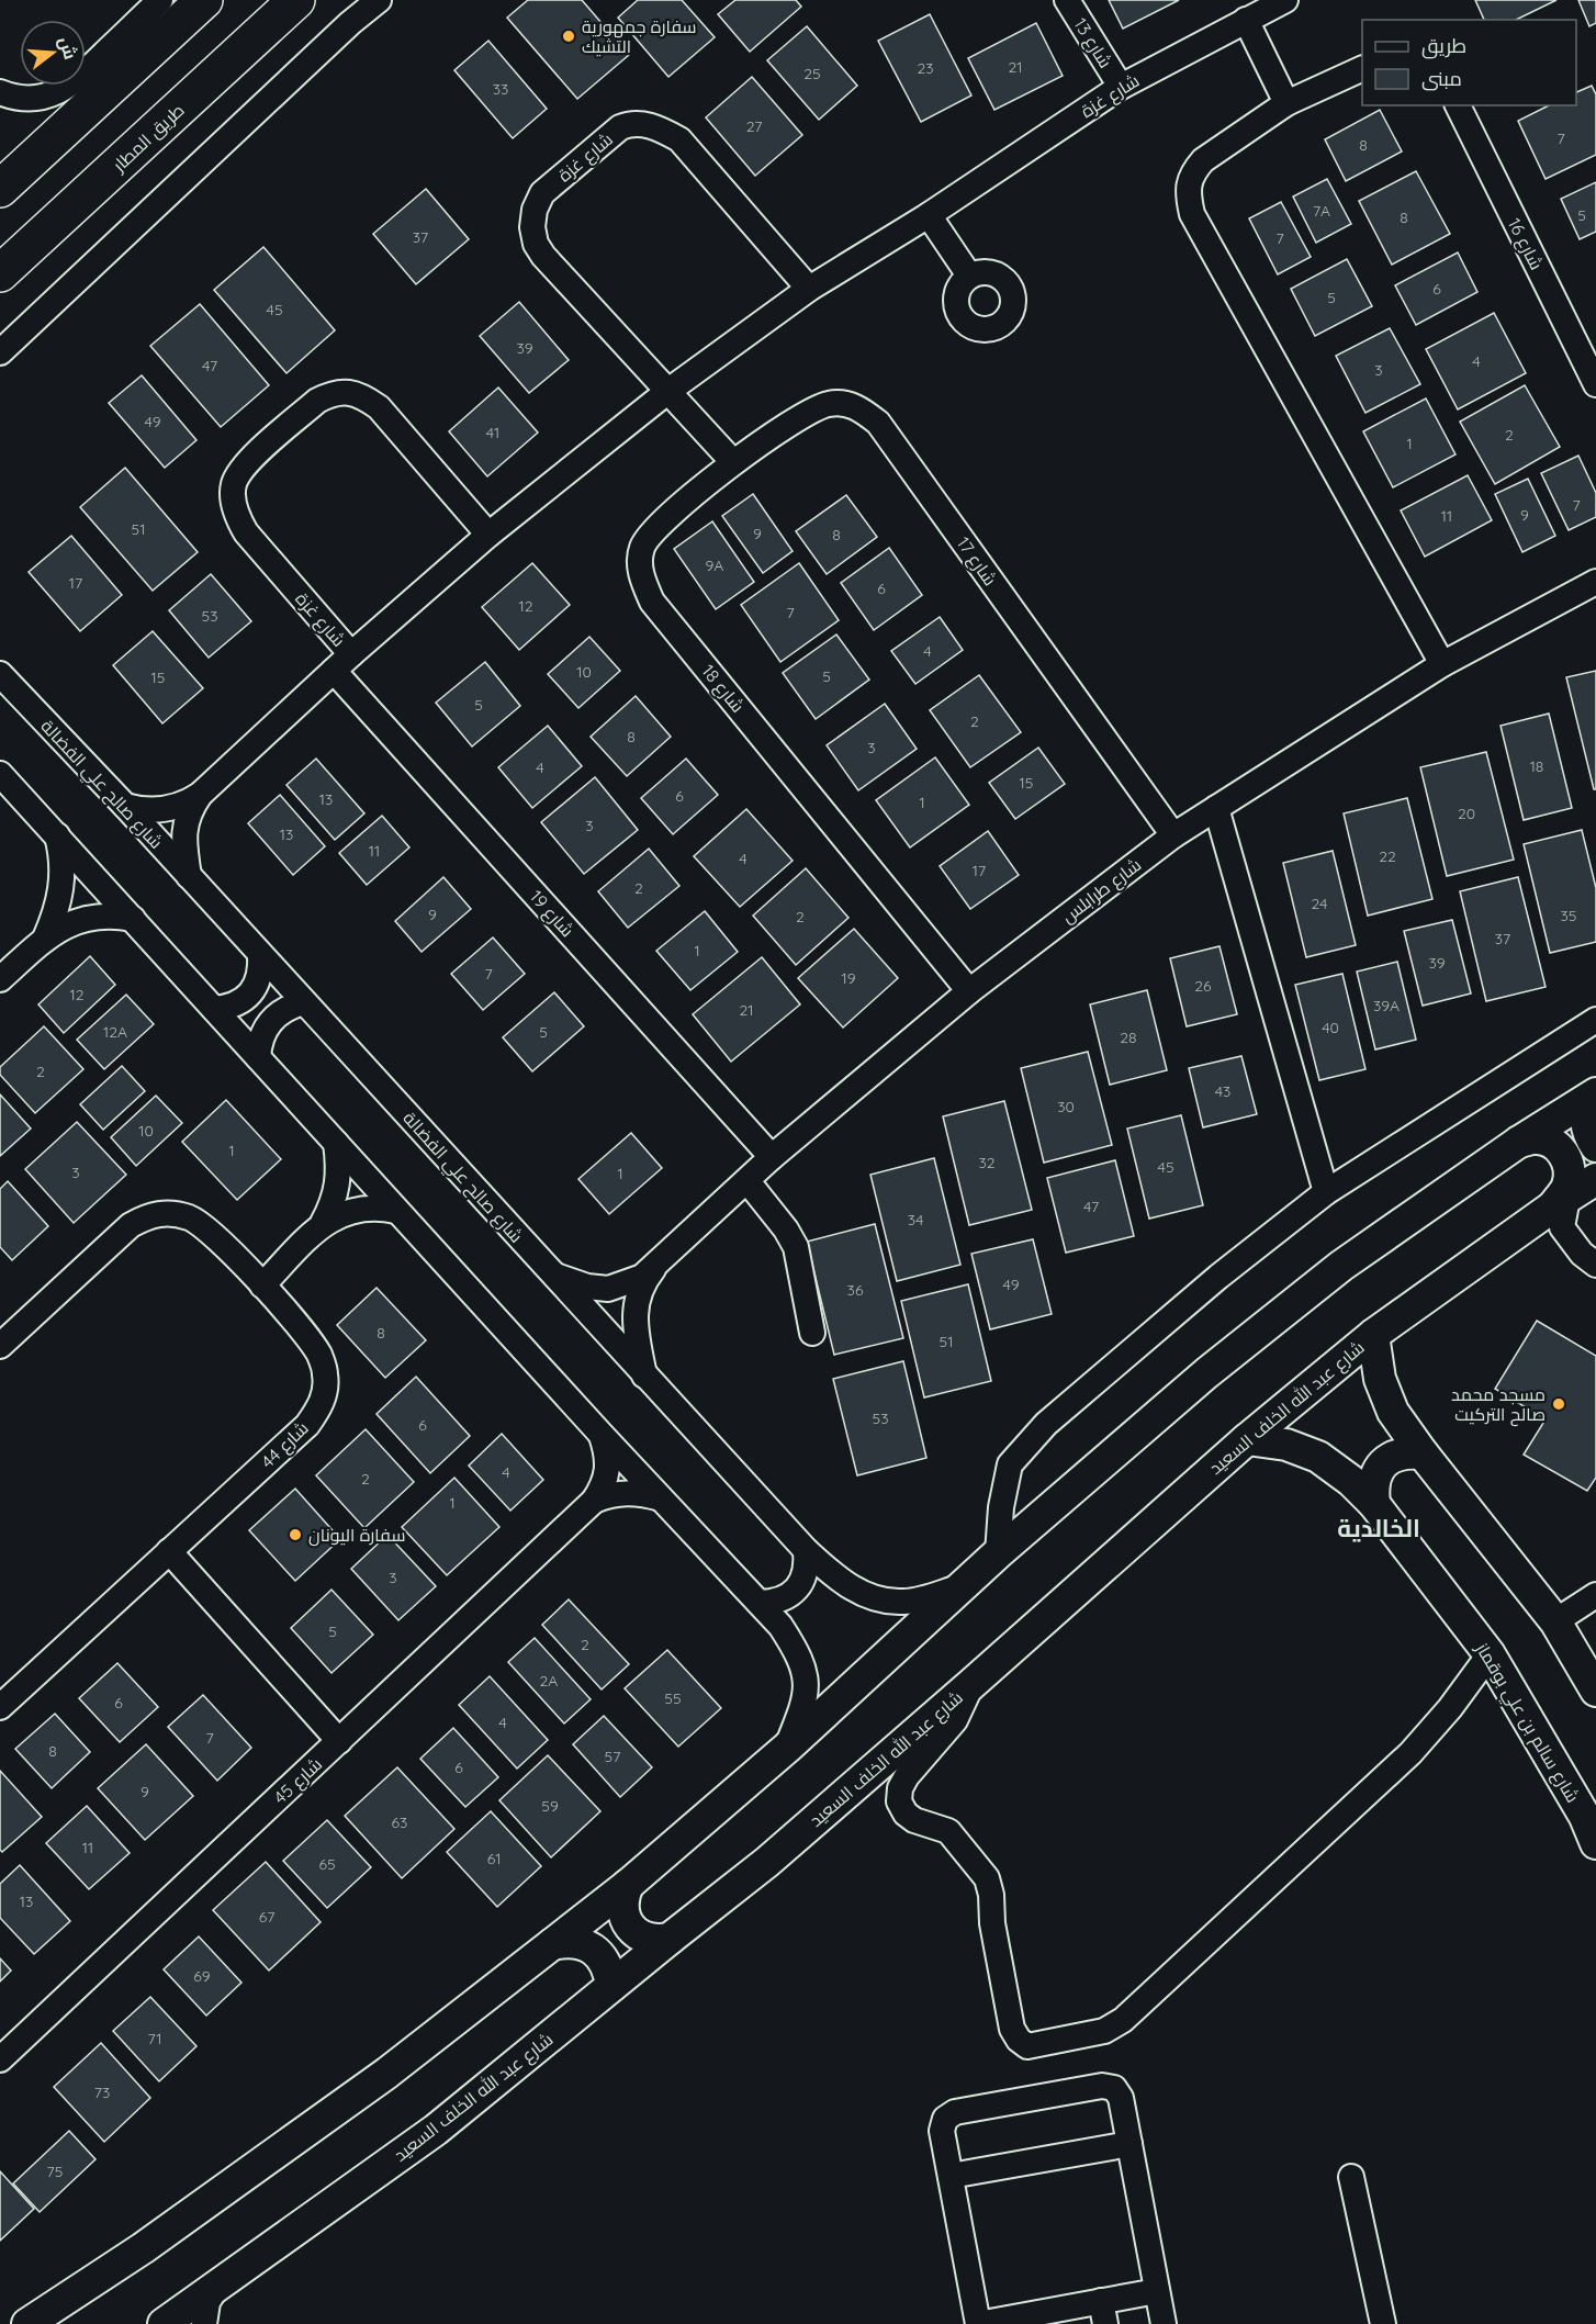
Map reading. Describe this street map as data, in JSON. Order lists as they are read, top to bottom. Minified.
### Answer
{"streets":{"highway":["طريق المطار"],"main road":["شارع عبد الله الخلف السعيد","شارع سالم بن علي بوقماز"],"street":["شارع 13","شارع غزة","شارع 16","شارع 17","شارع 18","شارع صالح علي الفضالة","شارع طرابلس","شارع 19","شارع 44","شارع 45"]},"crossings":[["شارع 13","شارع غزة"],["شارع غزة","شارع صالح علي الفضالة"],["شارع غزة","شارع 19"],["شارع 17","شارع 18"],["شارع 17","شارع طرابلس"],["شارع 18","شارع طرابلس"],["شارع صالح علي الفضالة","شارع طرابلس"],["شارع طرابلس","شارع 19"],["شارع عبد الله الخلف السعيد","شارع سالم بن علي بوقماز"]],"districts":["الخالدية"],"places":["سفارة جمهورية التشيك","مسجد محمد صالح التركيت","سفارة اليونان"],"house_numbers":["21","23","25","33","27","7","8","7A","5","8","37","7","6","5","45","39","4","47","3","49","41","2","1","7","9","11","51","9","8","9A","17","6","12","7","53","4","10","5","15","5","2","8","3","18","4","15","6","13","1","20","3","13","11","22","4","17","2","24","9","35","2","37","1","39","7","19","26","12","39A","21","40","12A","5","28","2","43","30","10","1","32","45","3","1","47","34","49","36","8","51","53","6","4","2","1","3","5","2","2A","55","6","4","7","8","57","6","9","59","63","11","61","65","13","67","69","71","73","75"],"legend":["طريق","مبنى"],"north":"right"}
